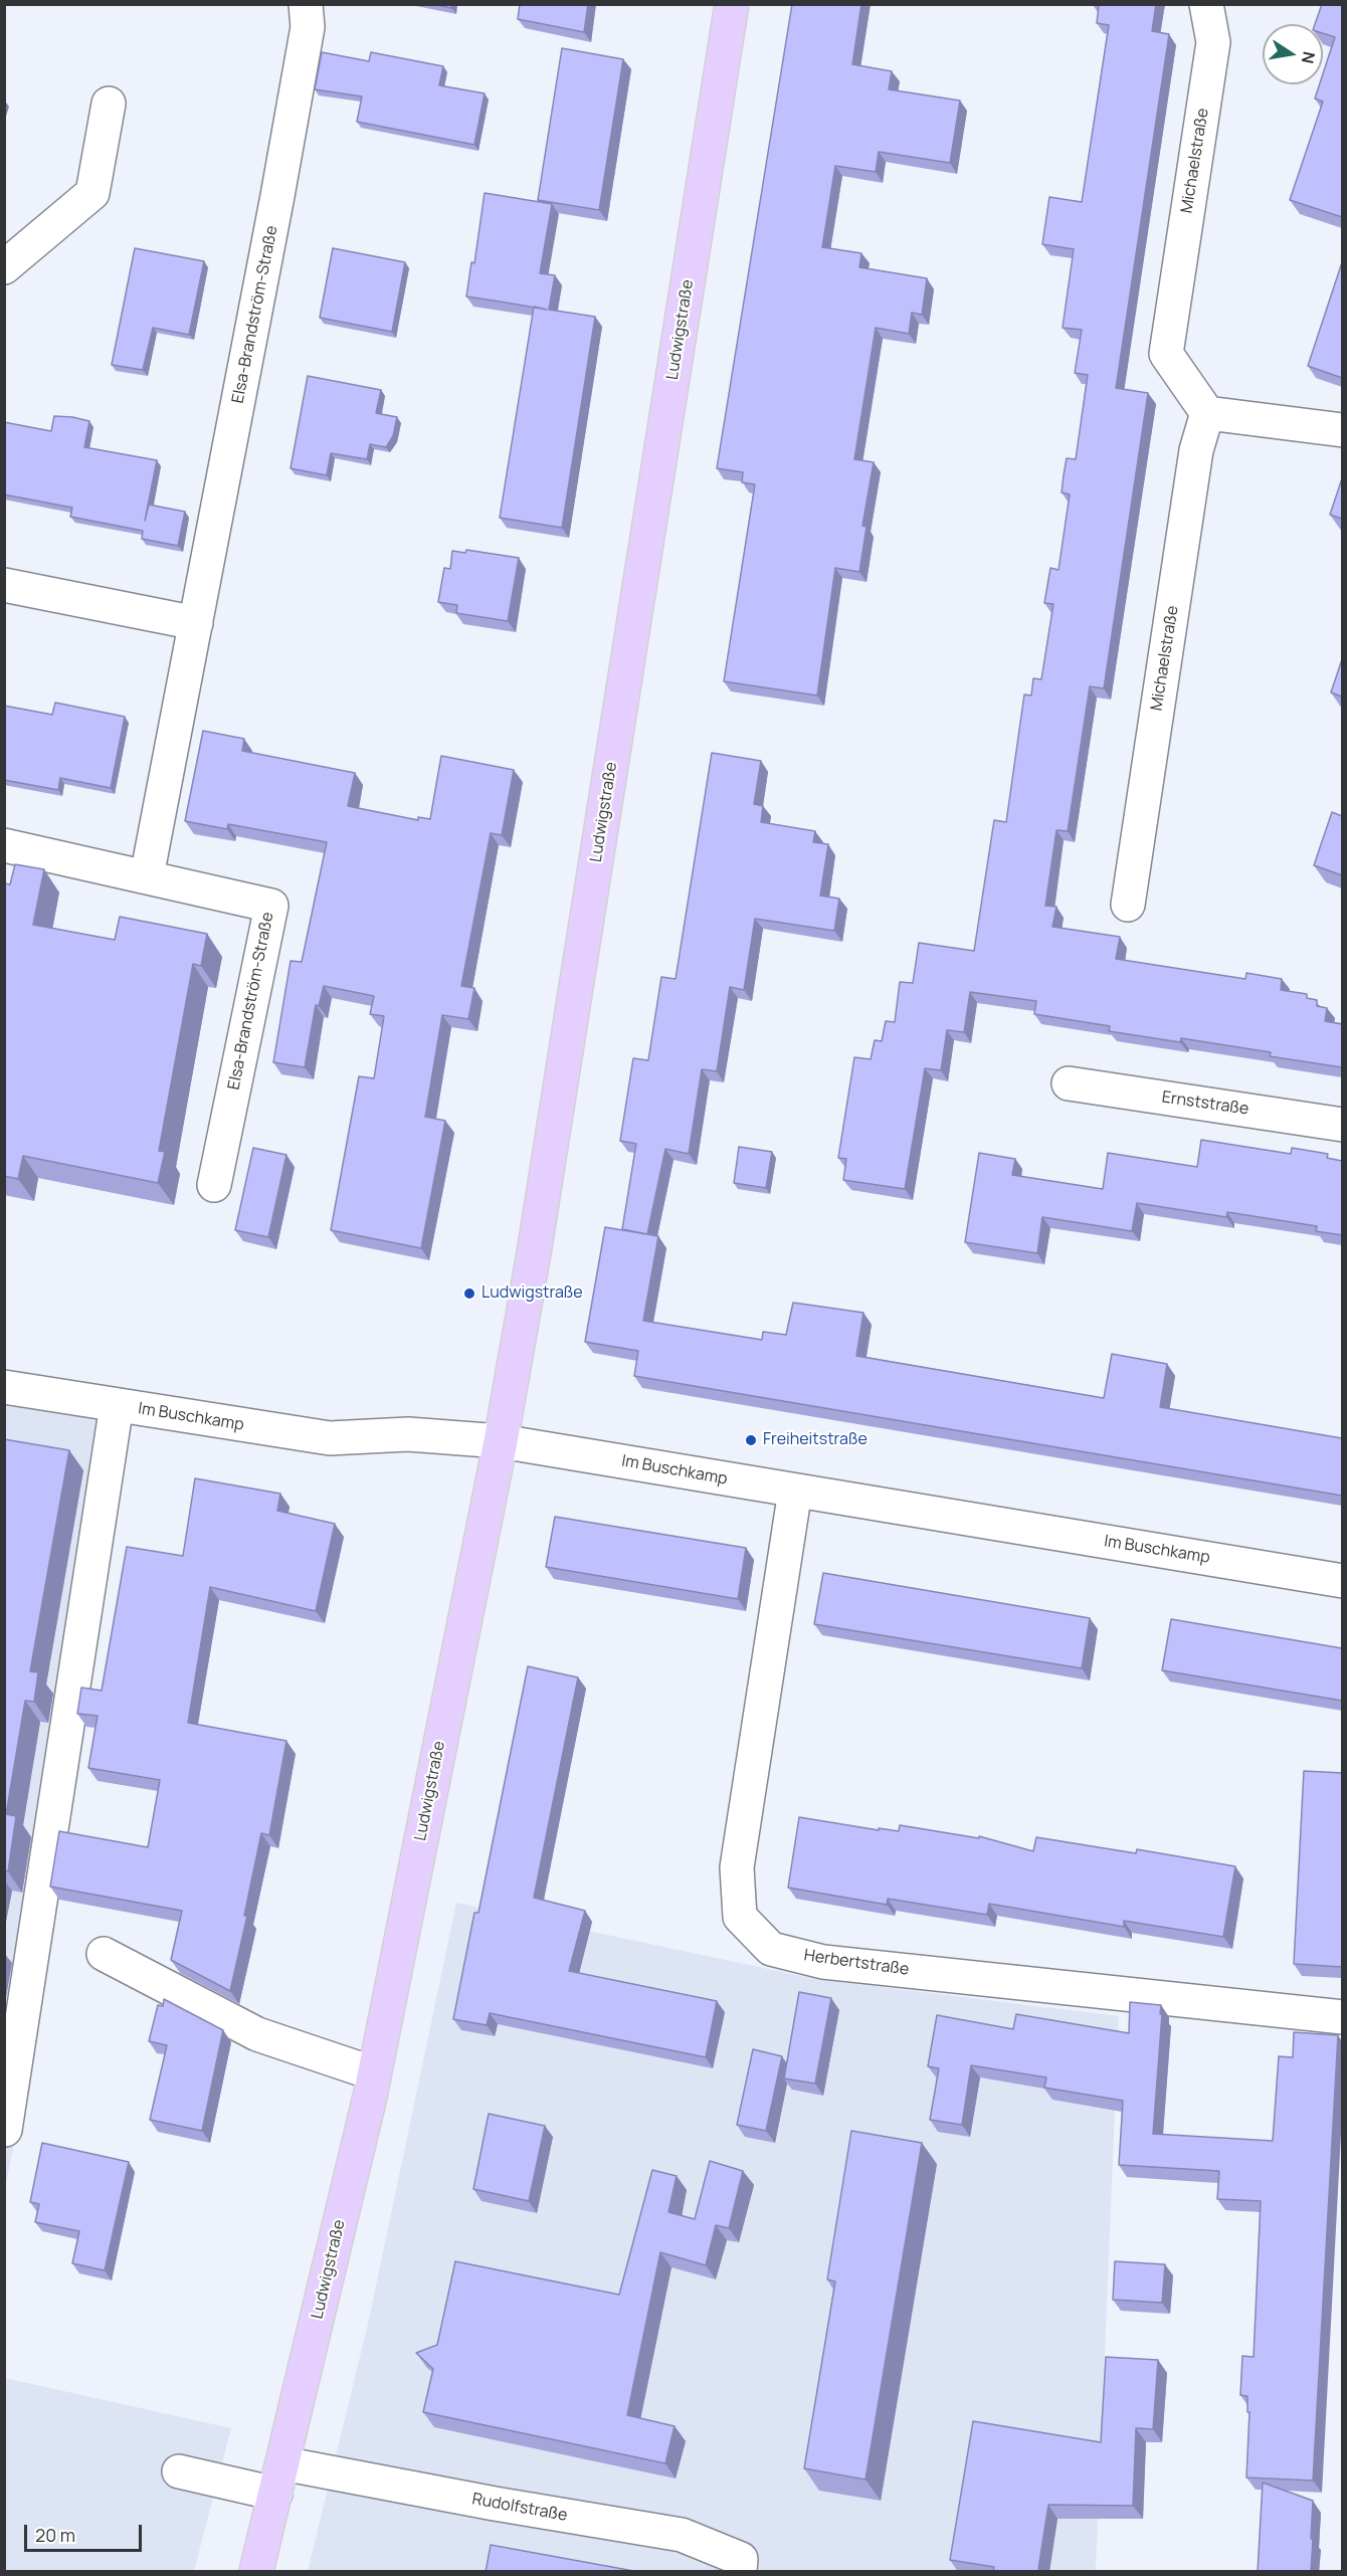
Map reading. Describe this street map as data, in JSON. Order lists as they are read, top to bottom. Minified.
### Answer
{"streets":{"main road":["Ludwigstraße"],"street":["Michaelstraße","Elsa-Brandström-Straße","Ernststraße","Im Buschkamp","Herbertstraße","Rudolfstraße"]},"crossings":[["Ludwigstraße","Im Buschkamp"],["Ludwigstraße","Rudolfstraße"],["Im Buschkamp","Herbertstraße"]],"places":["Ludwigstraße","Freiheitstraße"],"scale_bar":"20 m","north":"right"}
